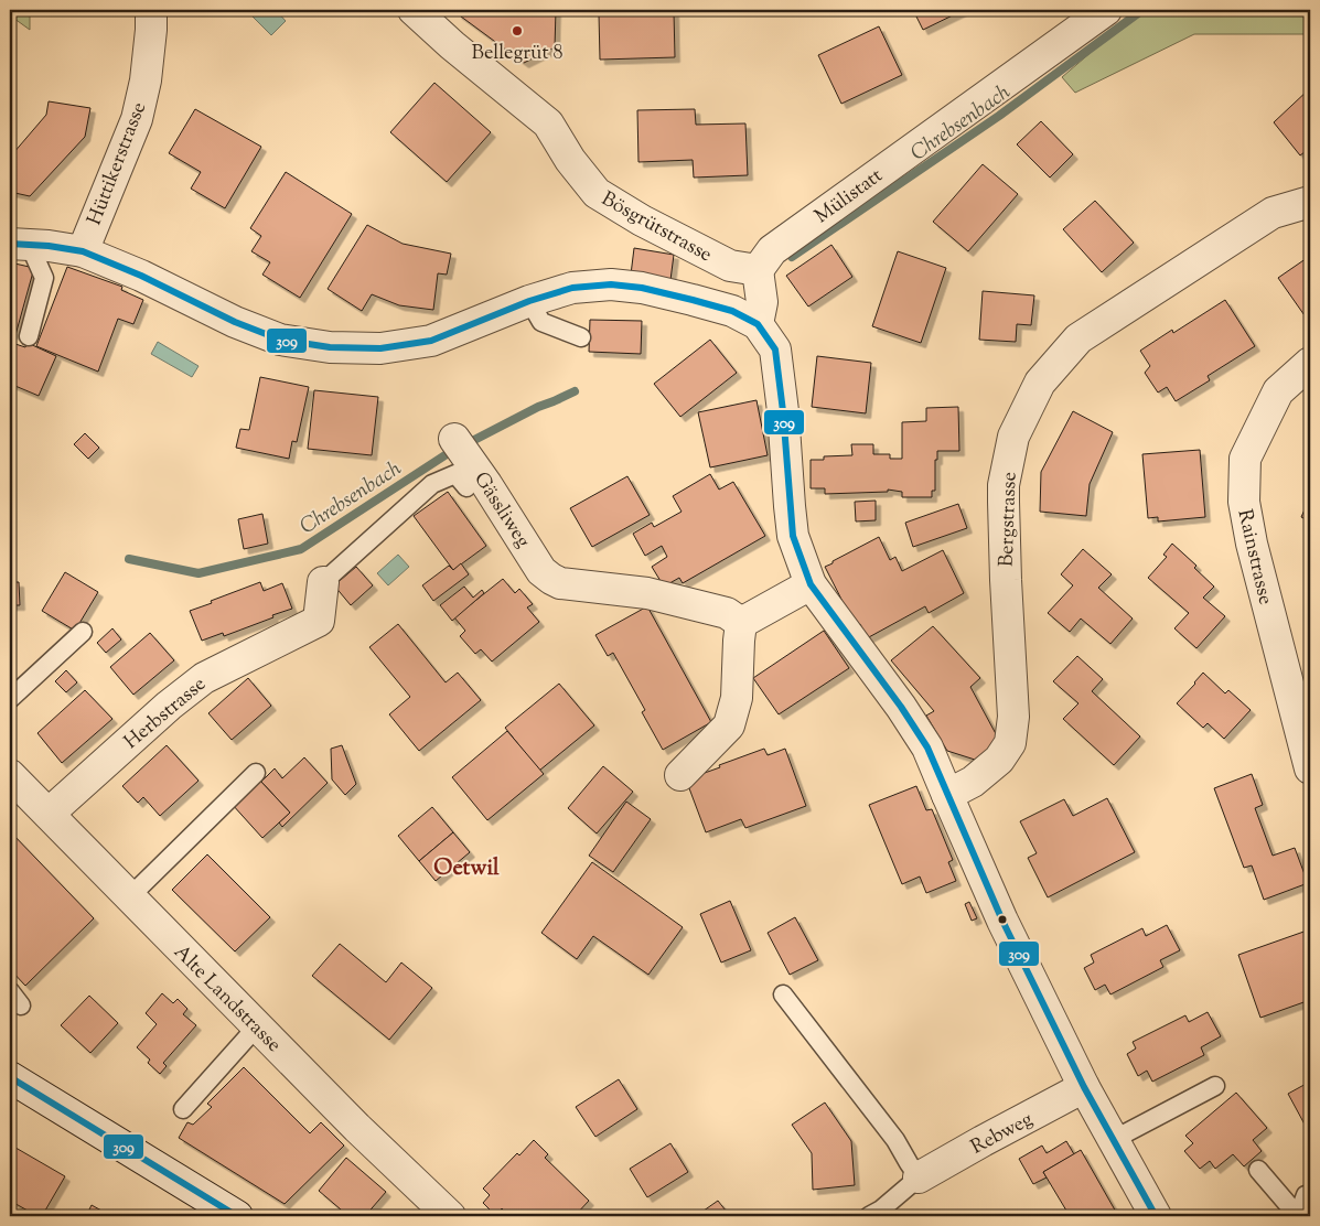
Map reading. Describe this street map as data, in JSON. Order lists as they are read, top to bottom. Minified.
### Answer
{"streets":{"street":["Hüttikerstrasse","Mülistatt","Bösgrütstrasse","Gässliweg","Bergstrasse","Rainstrasse","Herbstrasse","Alte Landstrasse","Rebweg"]},"crossings":[["Mülistatt","Bösgrütstrasse"],["Herbstrasse","Alte Landstrasse"]],"districts":["Oetwil"],"water":["Chrebsenbach"],"places":["Bellegrüt 8"],"lines":["transit line 309"]}
